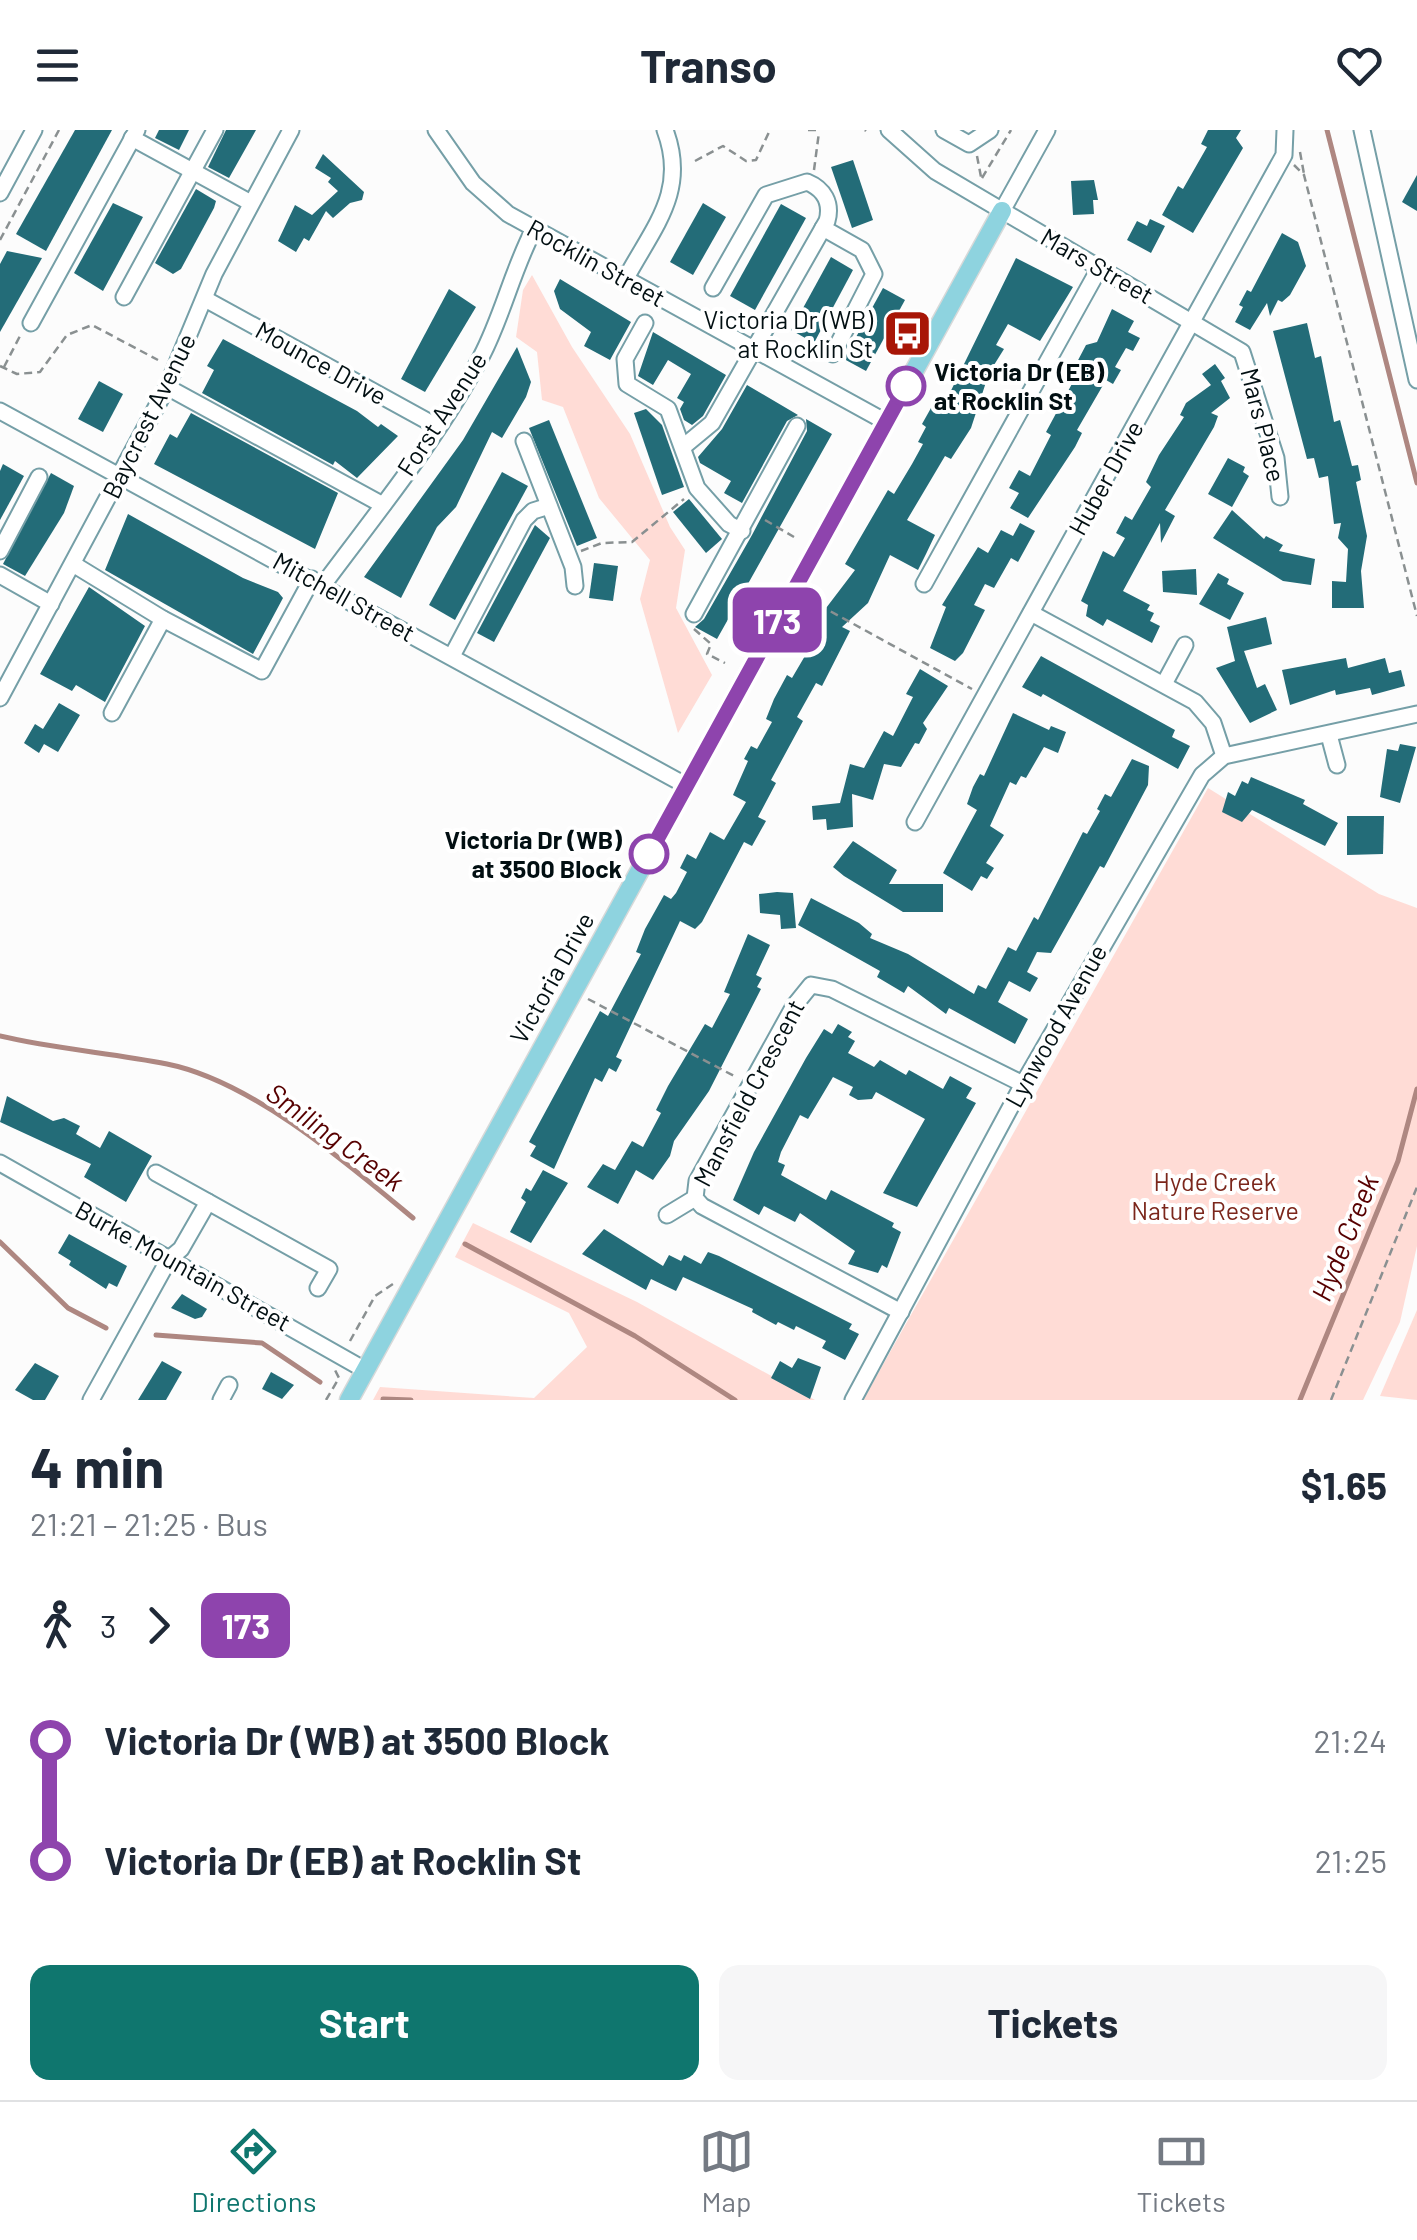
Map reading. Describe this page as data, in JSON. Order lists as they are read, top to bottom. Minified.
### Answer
{"streets":{"main road":["Victoria Drive"],"street":["Rocklin Street","Mars Street","Mounce Drive","Forst Avenue","Baycrest Avenue","Mars Place","Huber Drive","Mitchell Street","Lynwood Avenue","Mansfield Crescent","Burke Mountain Street"]},"crossings":[["Rocklin Street","Forst Avenue"],["Rocklin Street","Victoria Drive"],["Mars Street","Mars Place"],["Mars Street","Huber Drive"],["Mars Street","Victoria Drive"],["Mounce Drive","Forst Avenue"],["Mounce Drive","Baycrest Avenue"],["Forst Avenue","Mitchell Street"],["Baycrest Avenue","Mitchell Street"],["Mars Place","Huber Drive"],["Mitchell Street","Victoria Drive"],["Victoria Drive","Burke Mountain Street"],["Lynwood Avenue","Mansfield Crescent"]],"water":["Smiling Creek","Hyde Creek"],"parks":["Hyde Creek Nature Reserve"],"places":{"bus stop":["Victoria Dr (WB) at Rocklin St"],"other":["Victoria Dr (EB) at Rocklin St","Victoria Dr (WB) at 3500 Block"]},"lines":["bus line 173"],"page":{"header":"Transo","on_map":"173","heading":["4 min","21:21 – 21:25 · Bus","$1.65"],"legs":["3","173"],"list":[{"name":"Victoria Dr (WB) at 3500 Block","value":"21:24"},{"name":"Victoria Dr (EB) at Rocklin St","value":"21:25"}],"buttons":["Start","Tickets"],"tabs":["Directions","Map","Tickets"]}}
